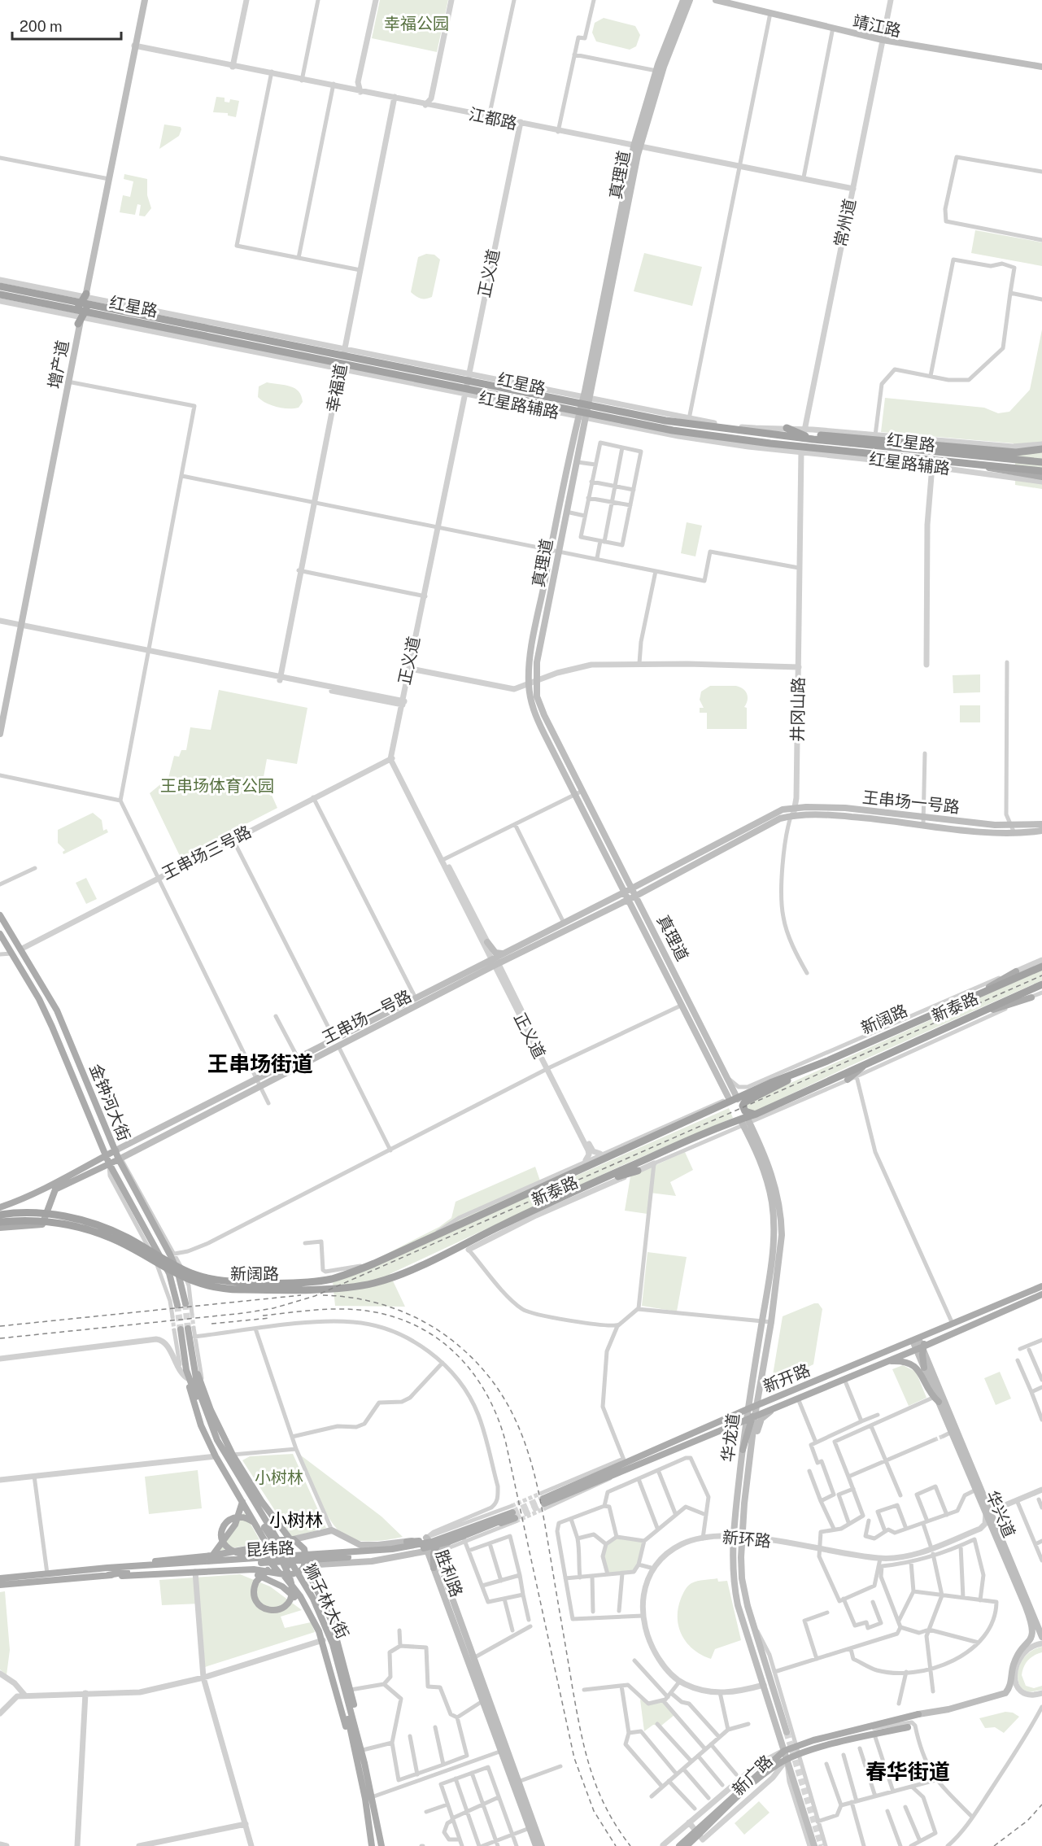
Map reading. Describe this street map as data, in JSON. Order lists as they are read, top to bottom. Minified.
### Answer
{"streets":{"highway":["红星路","新泰路","新阔路"],"main road":["靖江路","真理道","增产道","王串场一号路","金钟河大街","新开路","华龙道","华兴道","昆纬路","胜利路","狮子林大街","新广路"],"street":["江都路","常州道","正义道","幸福道","红星路辅路","井冈山路","王串场三号路","新环路"]},"crossings":[["靖江路","常州道"],["江都路","真理道"],["江都路","常州道"],["江都路","正义道"],["江都路","增产道"],["江都路","幸福道"],["真理道","红星路"],["真理道","红星路辅路"],["真理道","王串场一号路"],["真理道","新阔路"],["常州道","红星路"],["常州道","红星路辅路"],["常州道","井冈山路"],["正义道","红星路"],["正义道","红星路辅路"],["正义道","王串场一号路"],["正义道","王串场三号路"],["红星路","增产道"],["红星路","幸福道"],["红星路","红星路辅路"],["红星路","井冈山路"],["增产道","红星路辅路"],["幸福道","红星路辅路"],["红星路辅路","井冈山路"],["井冈山路","王串场一号路"],["王串场一号路","金钟河大街"],["王串场三号路","金钟河大街"],["新泰路","新阔路"],["新泰路","华龙道"],["新开路","华龙道"],["华龙道","新环路"],["华龙道","新广路"],["华兴道","新环路"],["昆纬路","狮子林大街"]],"districts":["王串场街道","小树林","春华街道"],"parks":["幸福公园","王串场体育公园","小树林"],"scale_bar":"200 m"}
